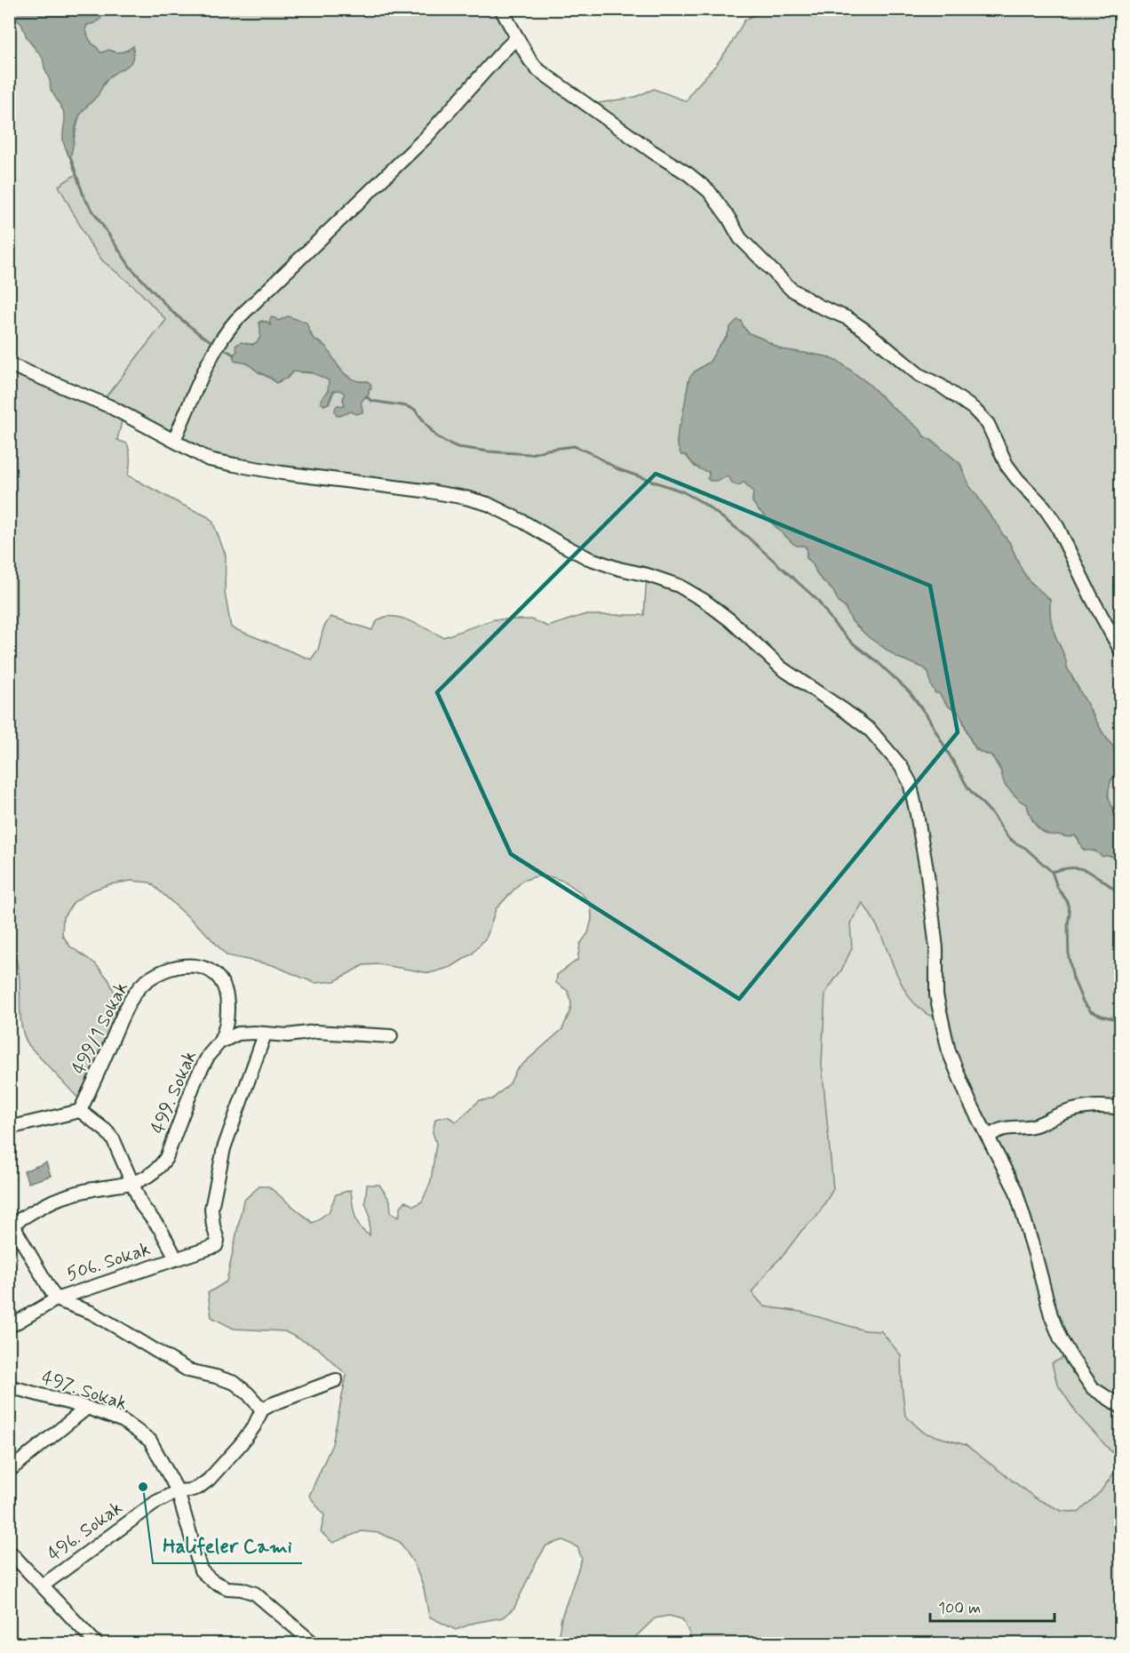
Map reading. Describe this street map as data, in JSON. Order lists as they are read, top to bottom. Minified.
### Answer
{"streets":{"street":["499/1 Sokak","499. Sokak","506. Sokak","497. Sokak","496. Sokak"]},"crossings":[["499/1 Sokak","499. Sokak"],["499/1 Sokak","506. Sokak"],["499. Sokak","506. Sokak"],["497. Sokak","496. Sokak"]],"places":["Halifeler Cami"],"scale_bar":"100 m"}
